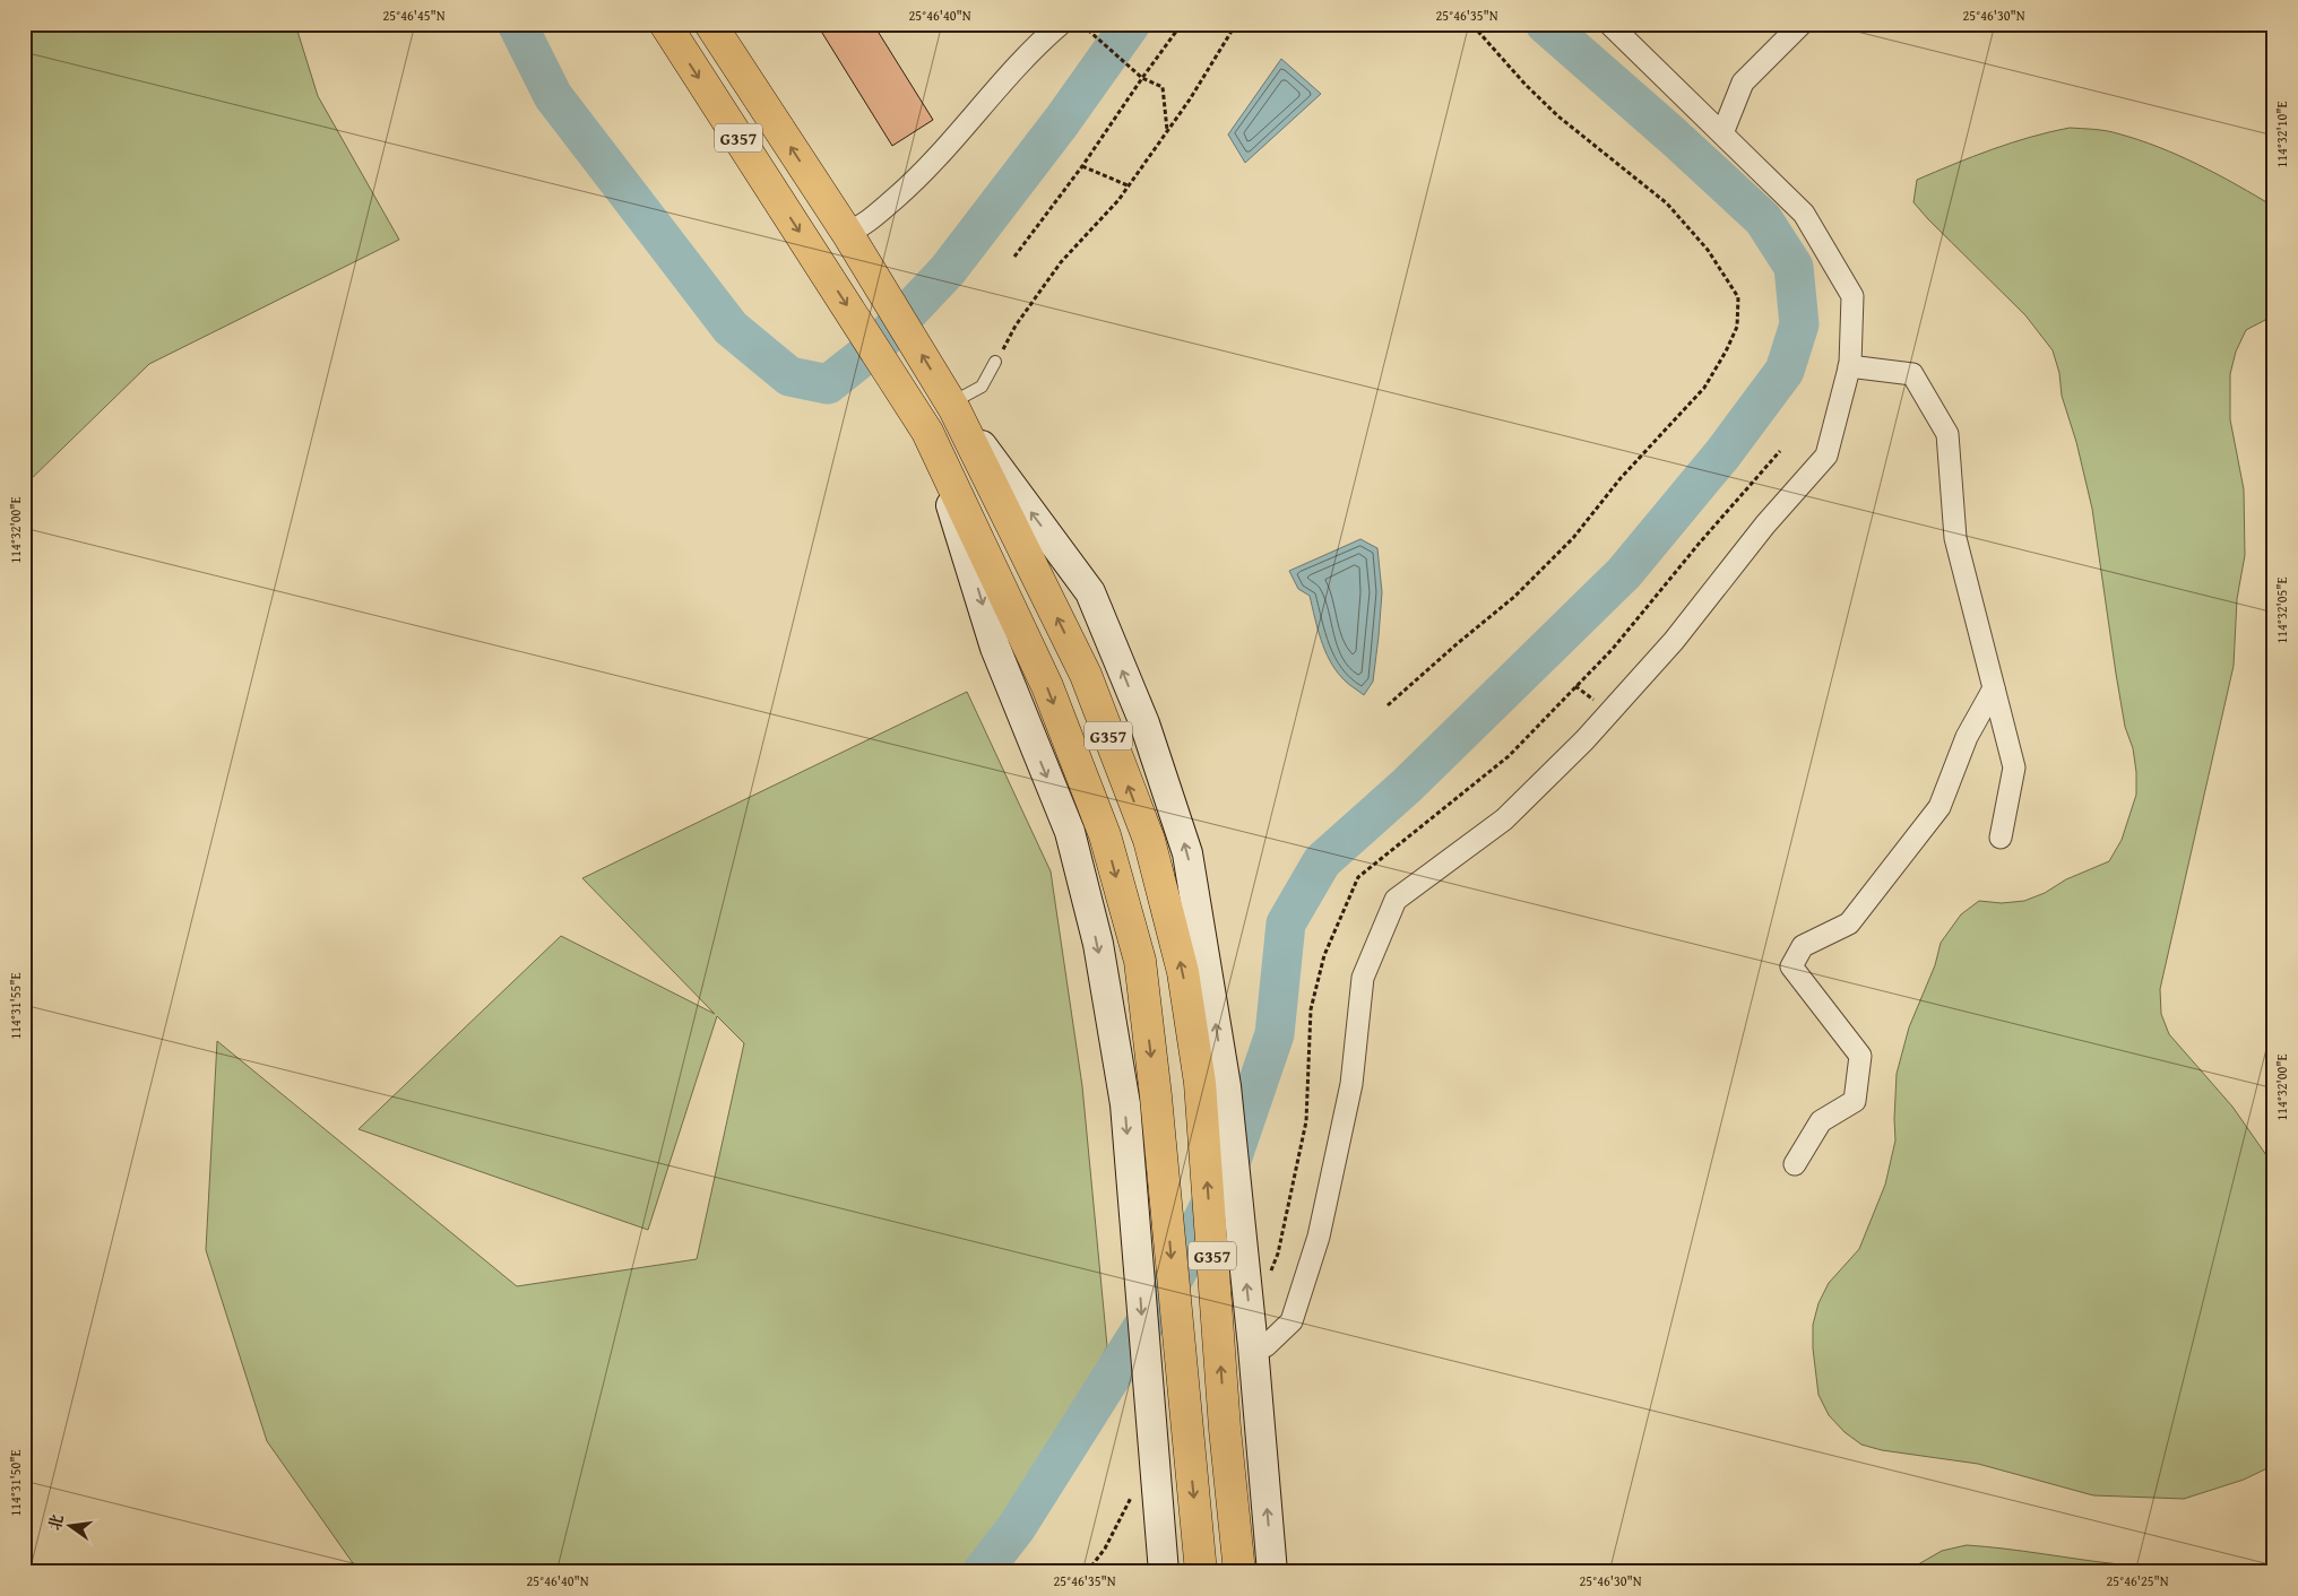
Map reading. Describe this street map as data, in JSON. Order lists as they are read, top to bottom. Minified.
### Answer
{"streets":{"highway":["G357"]},"north":"left","coordinates":["25°46'45\"N","25°46'40\"N","25°46'35\"N","25°46'30\"N","114°32'10\"E","114°32'00\"E","114°32'05\"E","114°31'55\"E","114°31'50\"E","25°46'25\"N"]}
